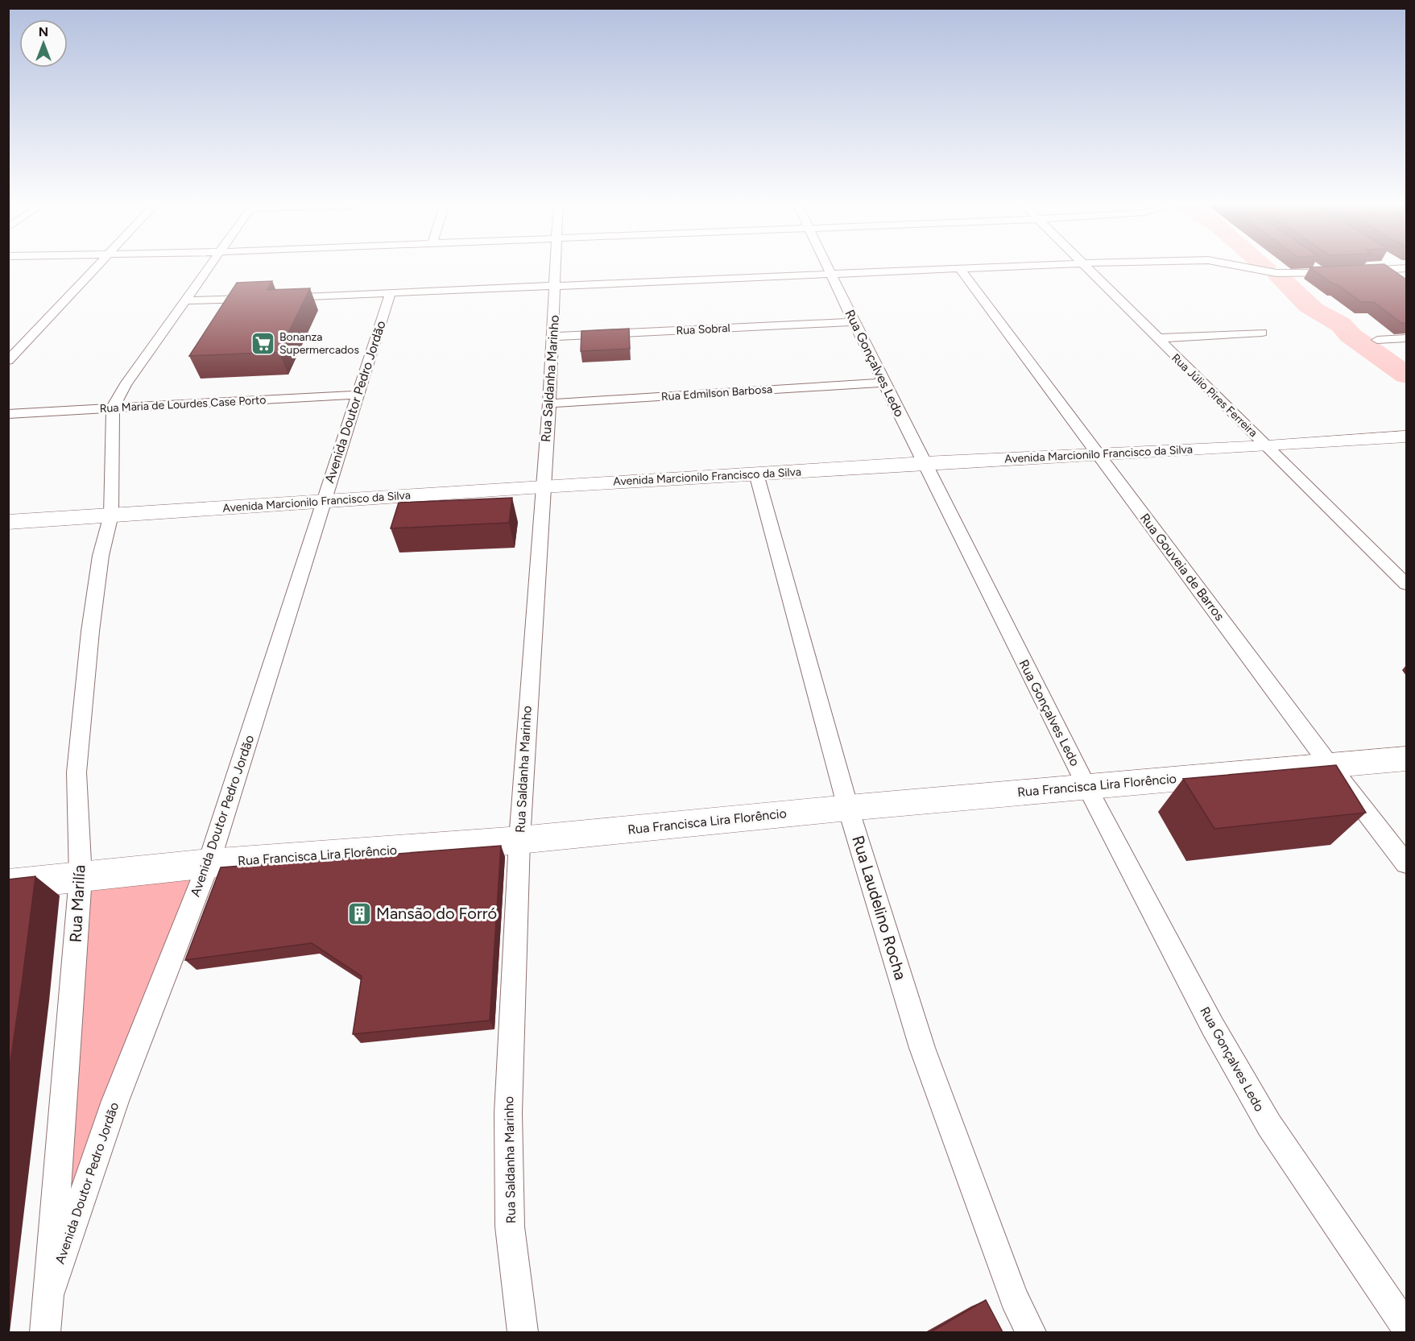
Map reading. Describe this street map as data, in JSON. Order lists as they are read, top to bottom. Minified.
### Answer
{"streets":{"street":["Rua Sobral","Rua Gonçalves Ledo","Rua Saldanha Marinho","Rua Edmilson Barbosa","Rua Júlio Pires Ferreira","Avenida Doutor Pedro Jordão","Rua Maria de Lourdes Case Porto","Avenida Marcionilo Francisco da Silva","Rua Gouveia de Barros","Rua Francisca Lira Florêncio","Rua Marilía","Rua Laudelino Rocha"]},"crossings":[["Rua Sobral","Rua Gonçalves Ledo"],["Rua Sobral","Rua Saldanha Marinho"],["Rua Gonçalves Ledo","Rua Edmilson Barbosa"],["Rua Gonçalves Ledo","Avenida Marcionilo Francisco da Silva"],["Rua Gonçalves Ledo","Rua Francisca Lira Florêncio"],["Rua Saldanha Marinho","Rua Edmilson Barbosa"],["Rua Saldanha Marinho","Avenida Marcionilo Francisco da Silva"],["Rua Saldanha Marinho","Rua Francisca Lira Florêncio"],["Rua Júlio Pires Ferreira","Avenida Marcionilo Francisco da Silva"],["Avenida Doutor Pedro Jordão","Rua Maria de Lourdes Case Porto"],["Avenida Doutor Pedro Jordão","Avenida Marcionilo Francisco da Silva"],["Avenida Doutor Pedro Jordão","Rua Francisca Lira Florêncio"],["Avenida Doutor Pedro Jordão","Rua Marilía"],["Rua Maria de Lourdes Case Porto","Rua Marilía"],["Avenida Marcionilo Francisco da Silva","Rua Gouveia de Barros"],["Avenida Marcionilo Francisco da Silva","Rua Marilía"],["Avenida Marcionilo Francisco da Silva","Rua Laudelino Rocha"],["Rua Gouveia de Barros","Rua Francisca Lira Florêncio"],["Rua Francisca Lira Florêncio","Rua Marilía"],["Rua Francisca Lira Florêncio","Rua Laudelino Rocha"]],"places":{"supermarket":["Bonanza Supermercados"],"building":["Mansão do Forró"]},"north":"top"}
